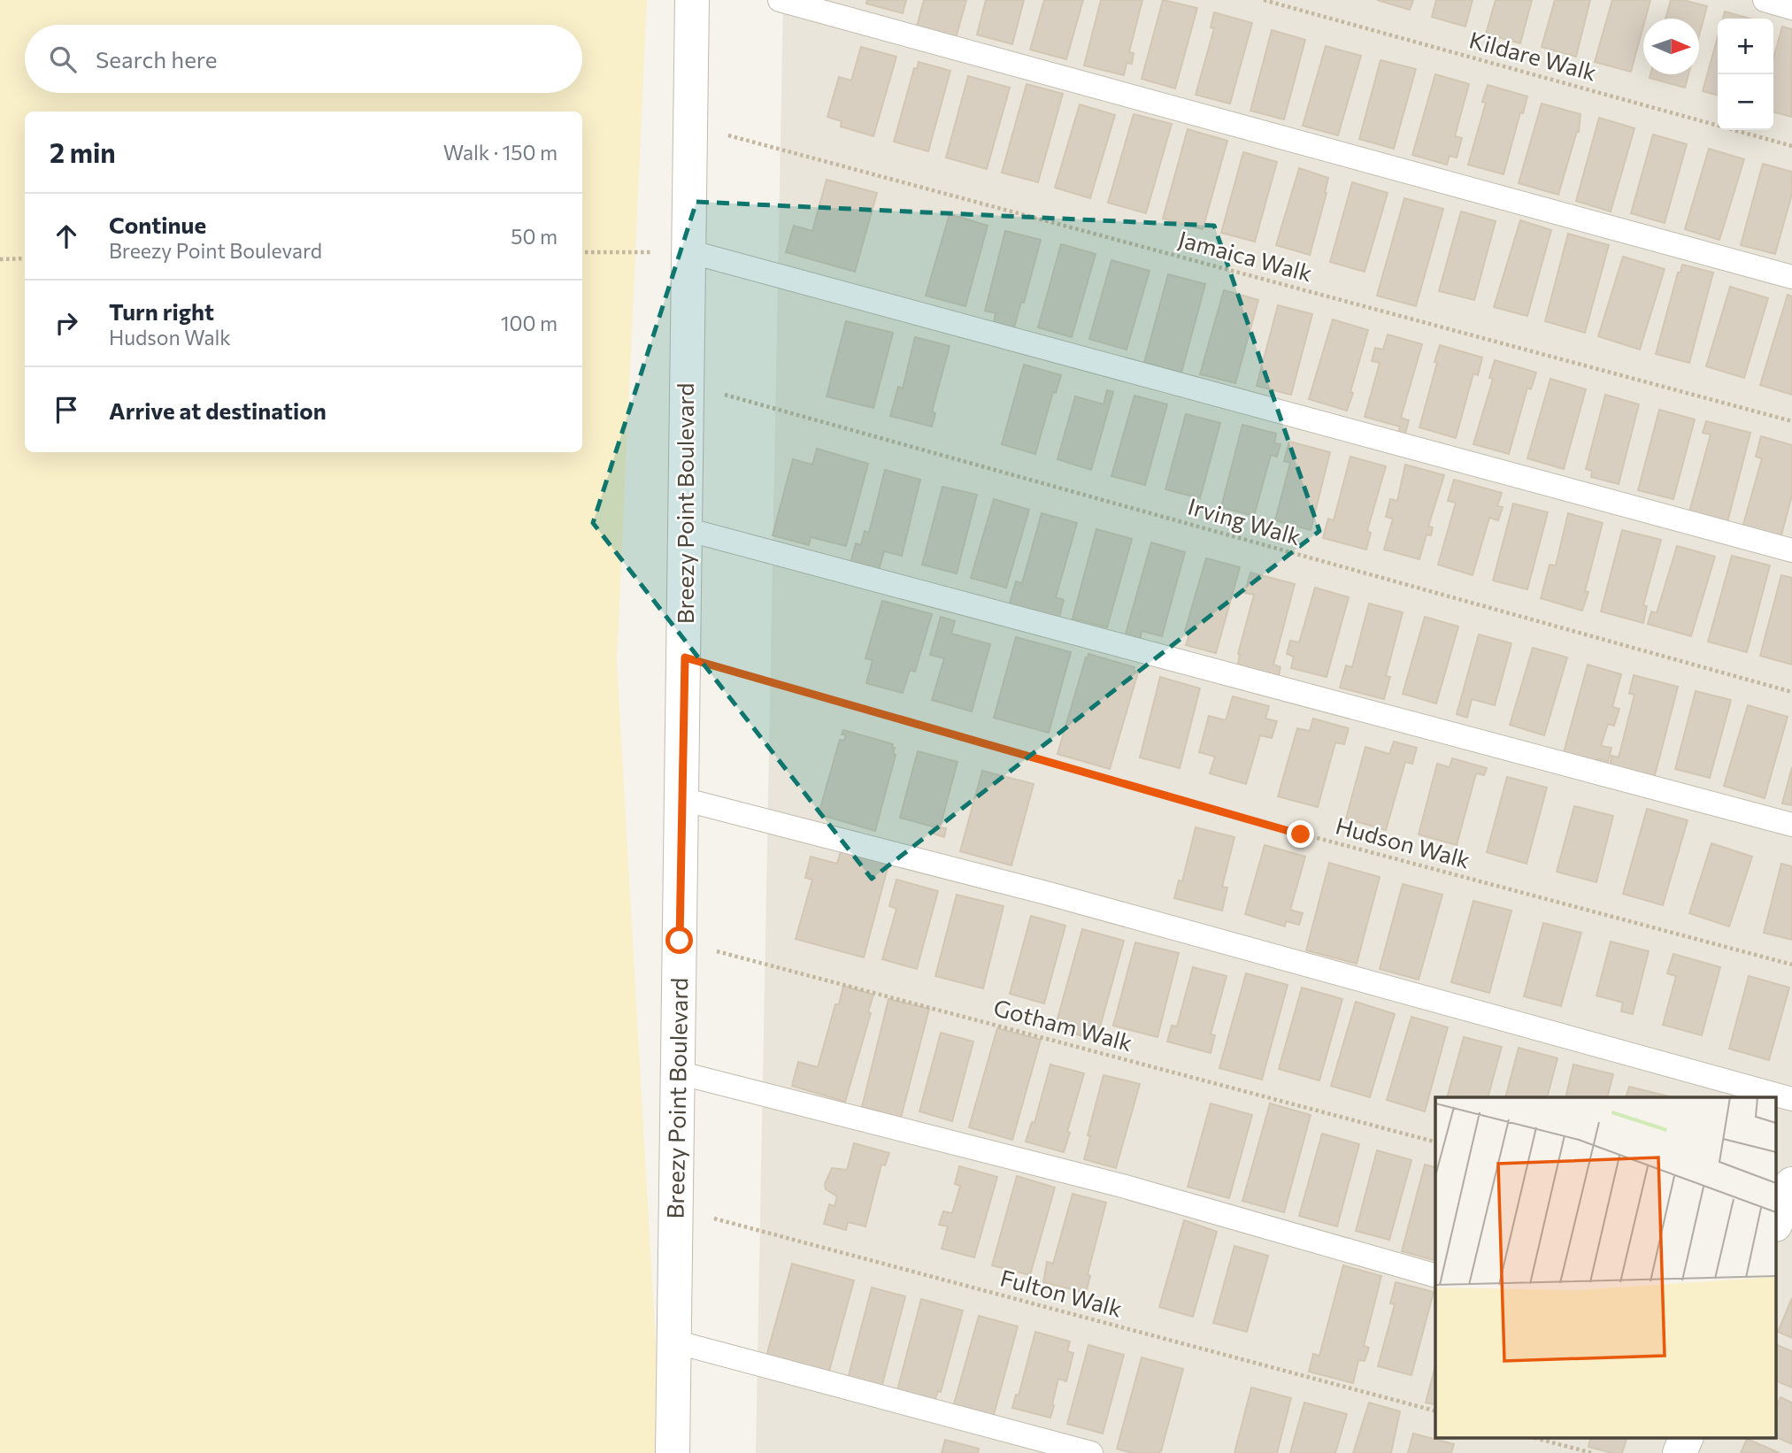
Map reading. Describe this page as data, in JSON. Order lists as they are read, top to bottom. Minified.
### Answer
{"streets":{"street":["Breezy Point Boulevard"],"path":["Kildare Walk","Jamaica Walk","Irving Walk","Hudson Walk","Gotham Walk","Fulton Walk"]},"crossings":[["Jamaica Walk","Breezy Point Boulevard"],["Breezy Point Boulevard","Irving Walk"],["Breezy Point Boulevard","Hudson Walk"],["Breezy Point Boulevard","Gotham Walk"],["Breezy Point Boulevard","Fulton Walk"]],"north":"right","page":{"map_buttons":["+","−"],"search":"Search here","heading":["2 min","Walk · 150 m"],"list":[["Continue","Breezy Point Boulevard","50 m"],["Turn right","Hudson Walk","100 m"],"Arrive at destination"]}}
